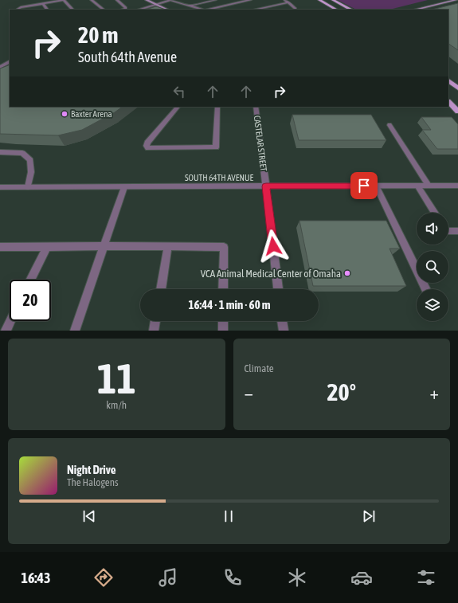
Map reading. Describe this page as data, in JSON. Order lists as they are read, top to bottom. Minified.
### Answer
{"streets":{"street":["CASTELAR STREET","SOUTH 64TH AVENUE"]},"crossings":[["CASTELAR STREET","SOUTH 64TH AVENUE"]],"places":["Baxter Arena","VCA Animal Medical Center of Omaha"],"page":{"turn":["20 m","South 64th Avenue"],"limit":"20","trip":"16:44 · 1 min · 60 m","tile":[["11","km/h"],"Climate"],"heat":["−","20°","+"],"song":["Night Drive","The Halogens"],"tabs":"16:43"}}
